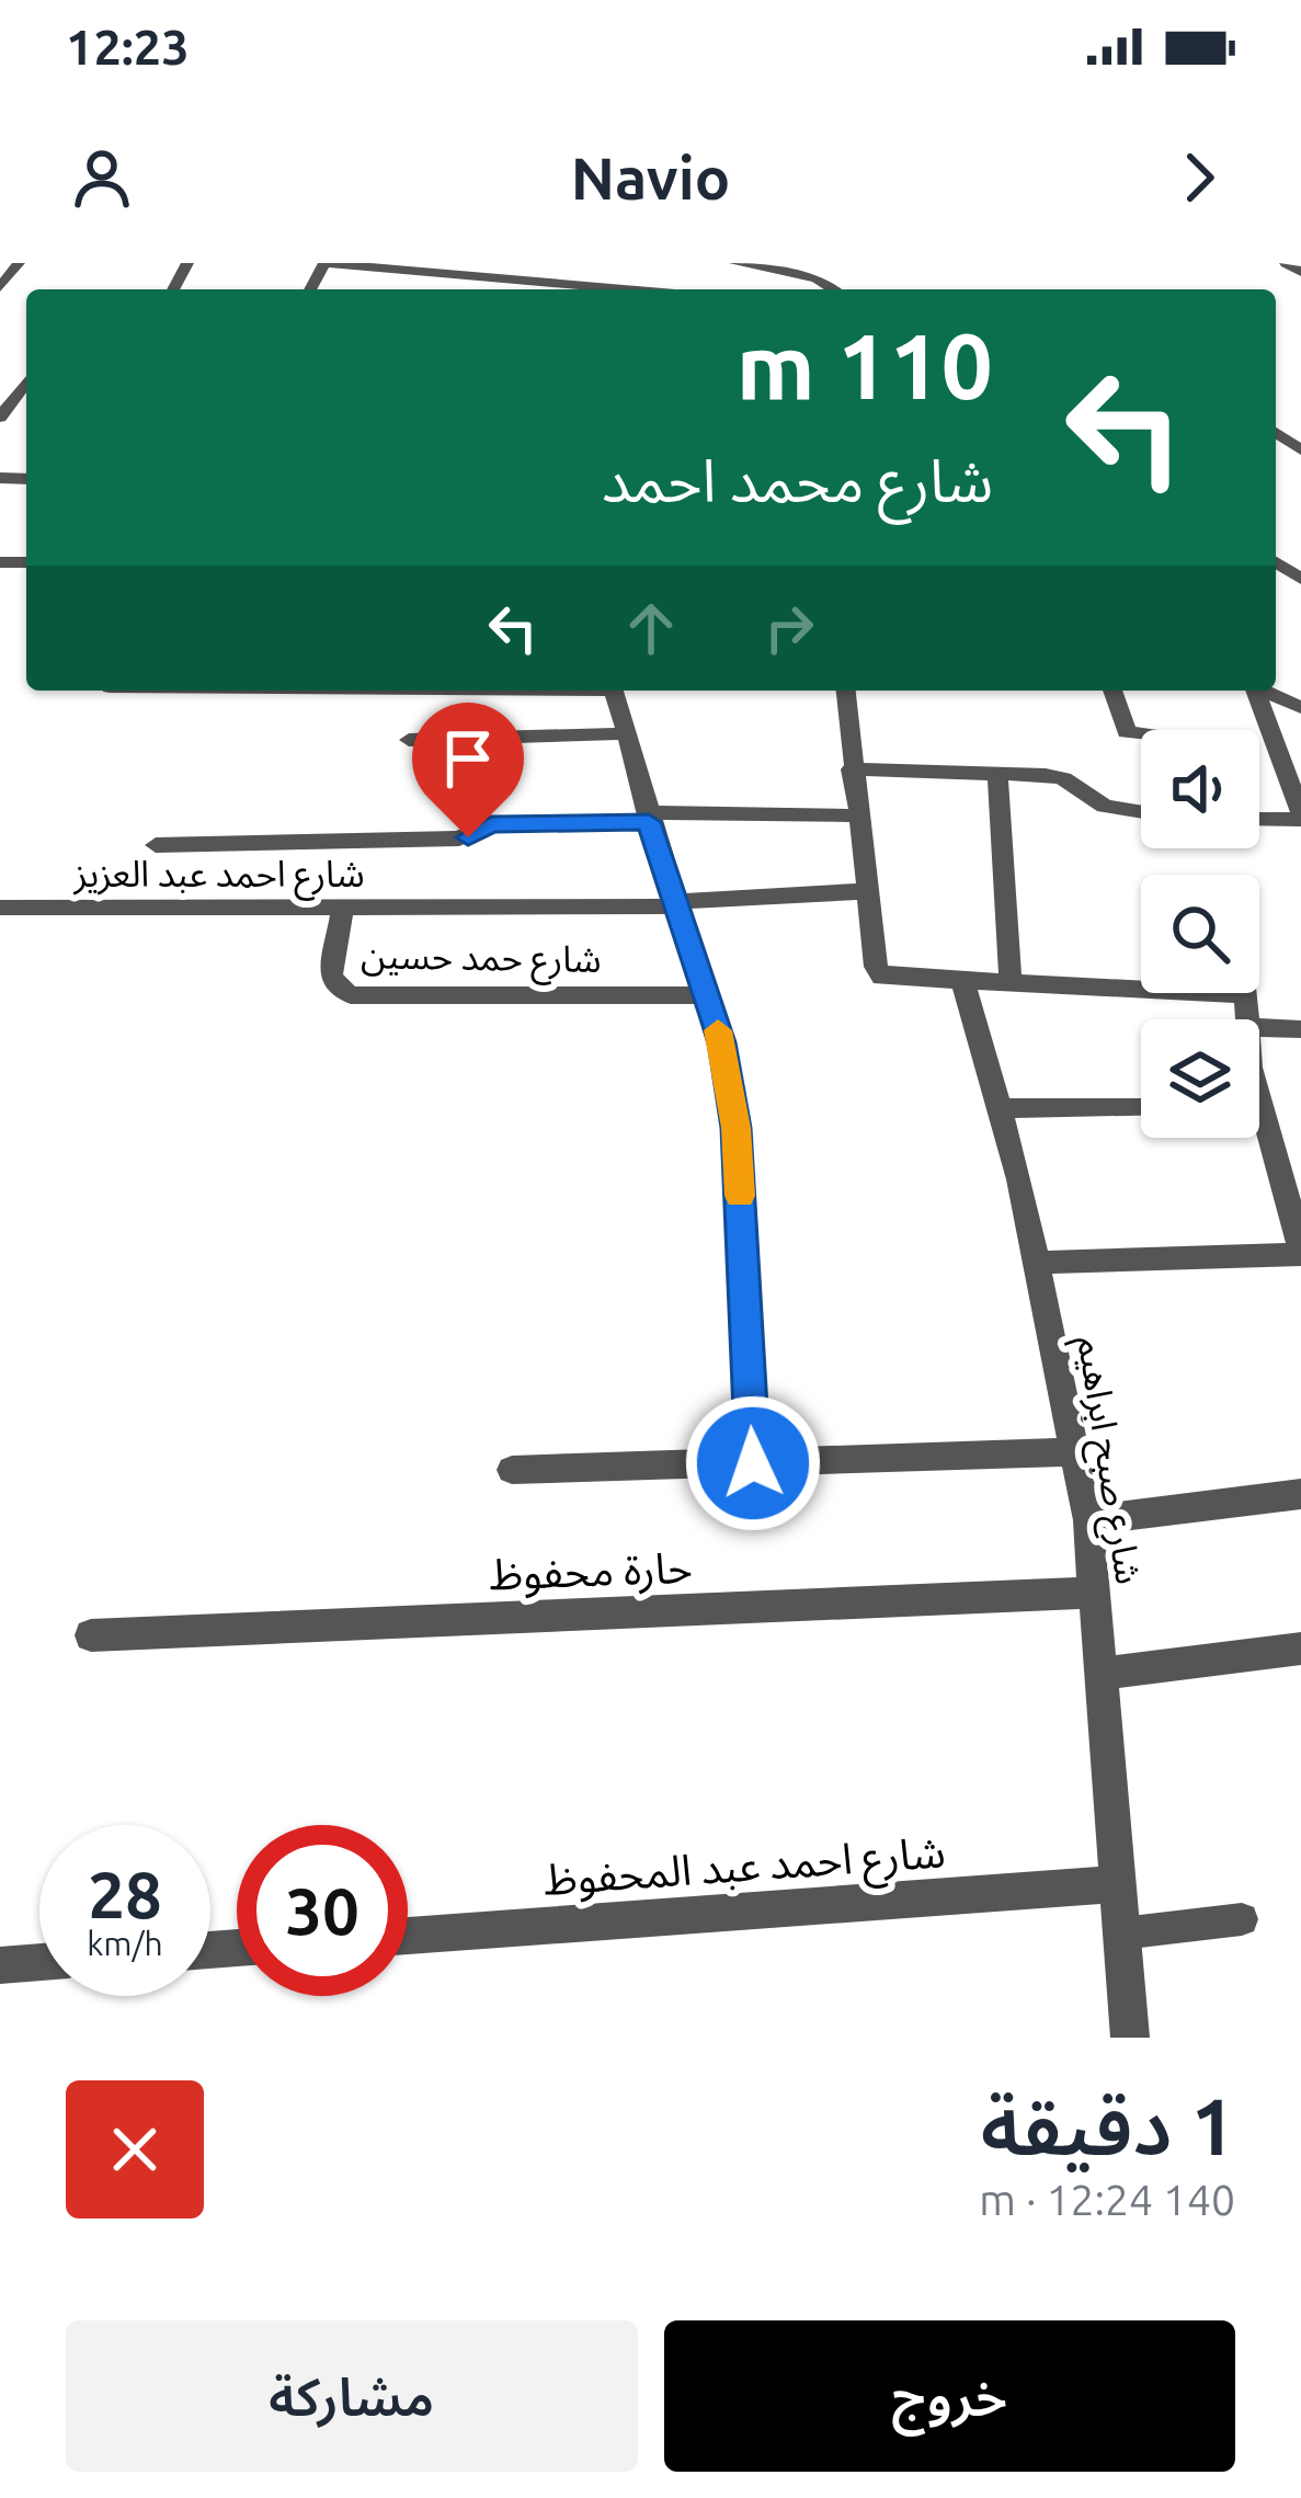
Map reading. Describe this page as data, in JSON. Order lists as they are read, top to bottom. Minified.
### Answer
{"streets":{"street":["شارع احمد عبد العزيز","شارع حمد حسين","شارع صبح ابراهيم","حارة محفوظ","شارع احمد عبد المحفوظ"]},"crossings":[["شارع احمد عبد العزيز","شارع حمد حسين"],["شارع صبح ابراهيم","حارة محفوظ"],["شارع صبح ابراهيم","شارع احمد عبد المحفوظ"]],"page":{"status":"12:23","header":"Navio","turn":["110 m","شارع محمد احمد"],"speed":"28 km/h","limit":"30","heading":["1 دقيقة","140 m · 12:24"],"buttons":["خروج","مشاركة"]}}
